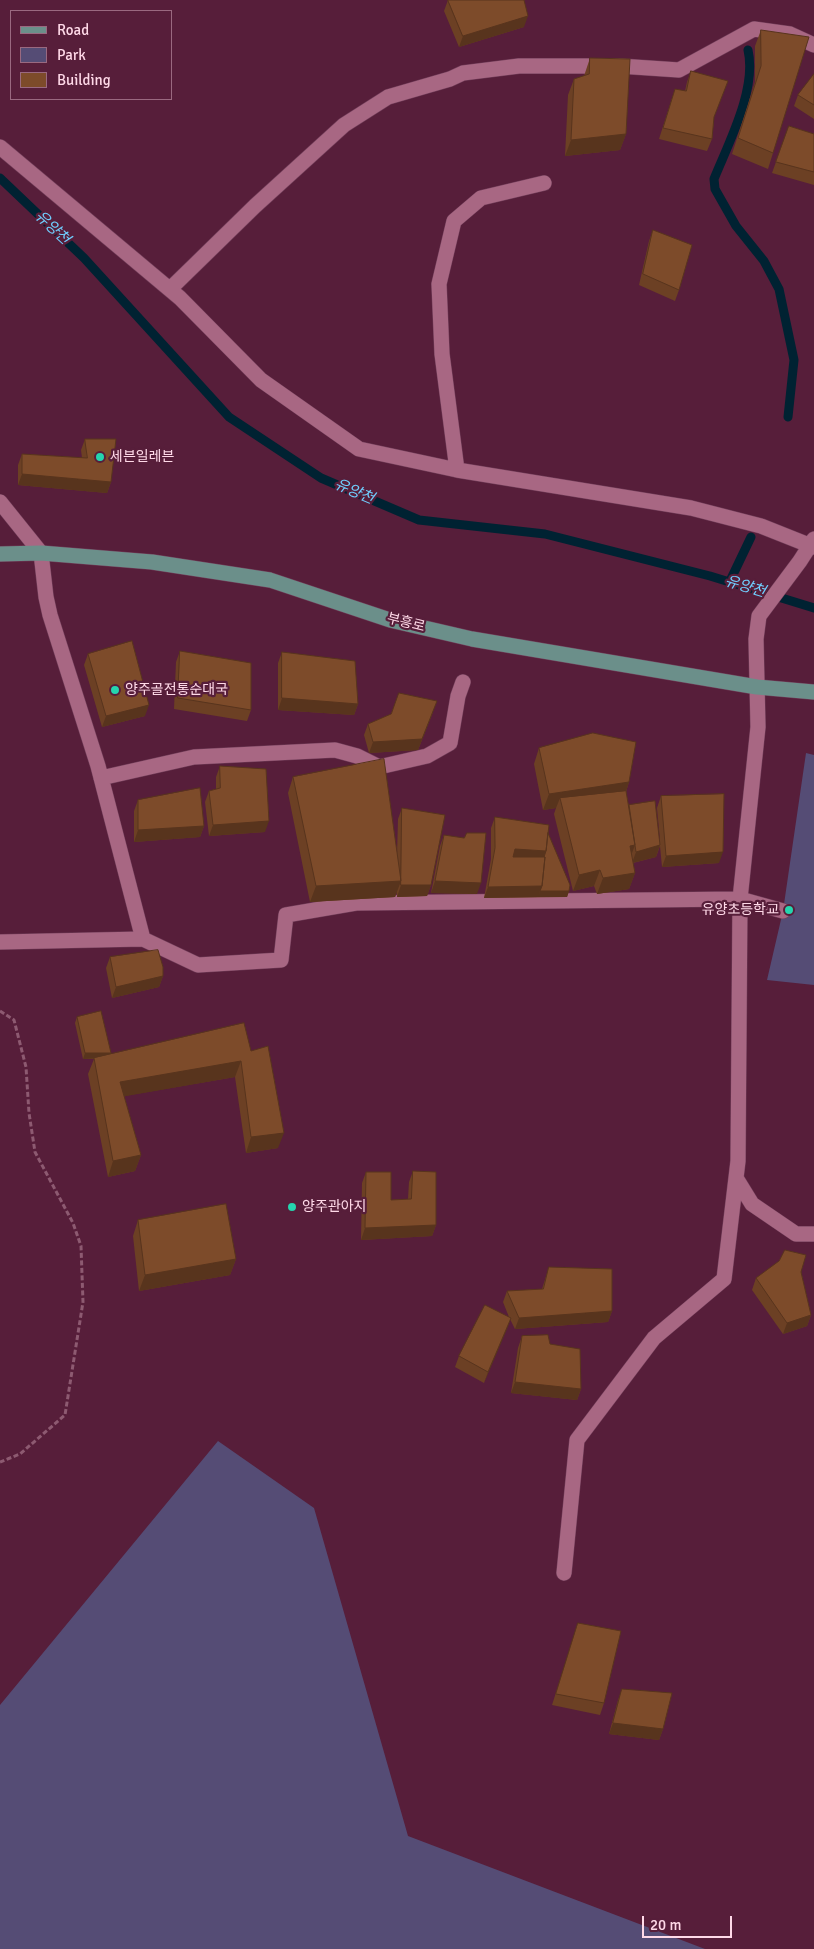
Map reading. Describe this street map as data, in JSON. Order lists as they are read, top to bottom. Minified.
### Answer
{"streets":{"main road":["부흥로"]},"water":["유양천"],"places":["세븐일레븐","양주골전통순대국","유양초등학교","양주관아지"],"legend":["Road","Park","Building"],"scale_bar":"20 m"}
